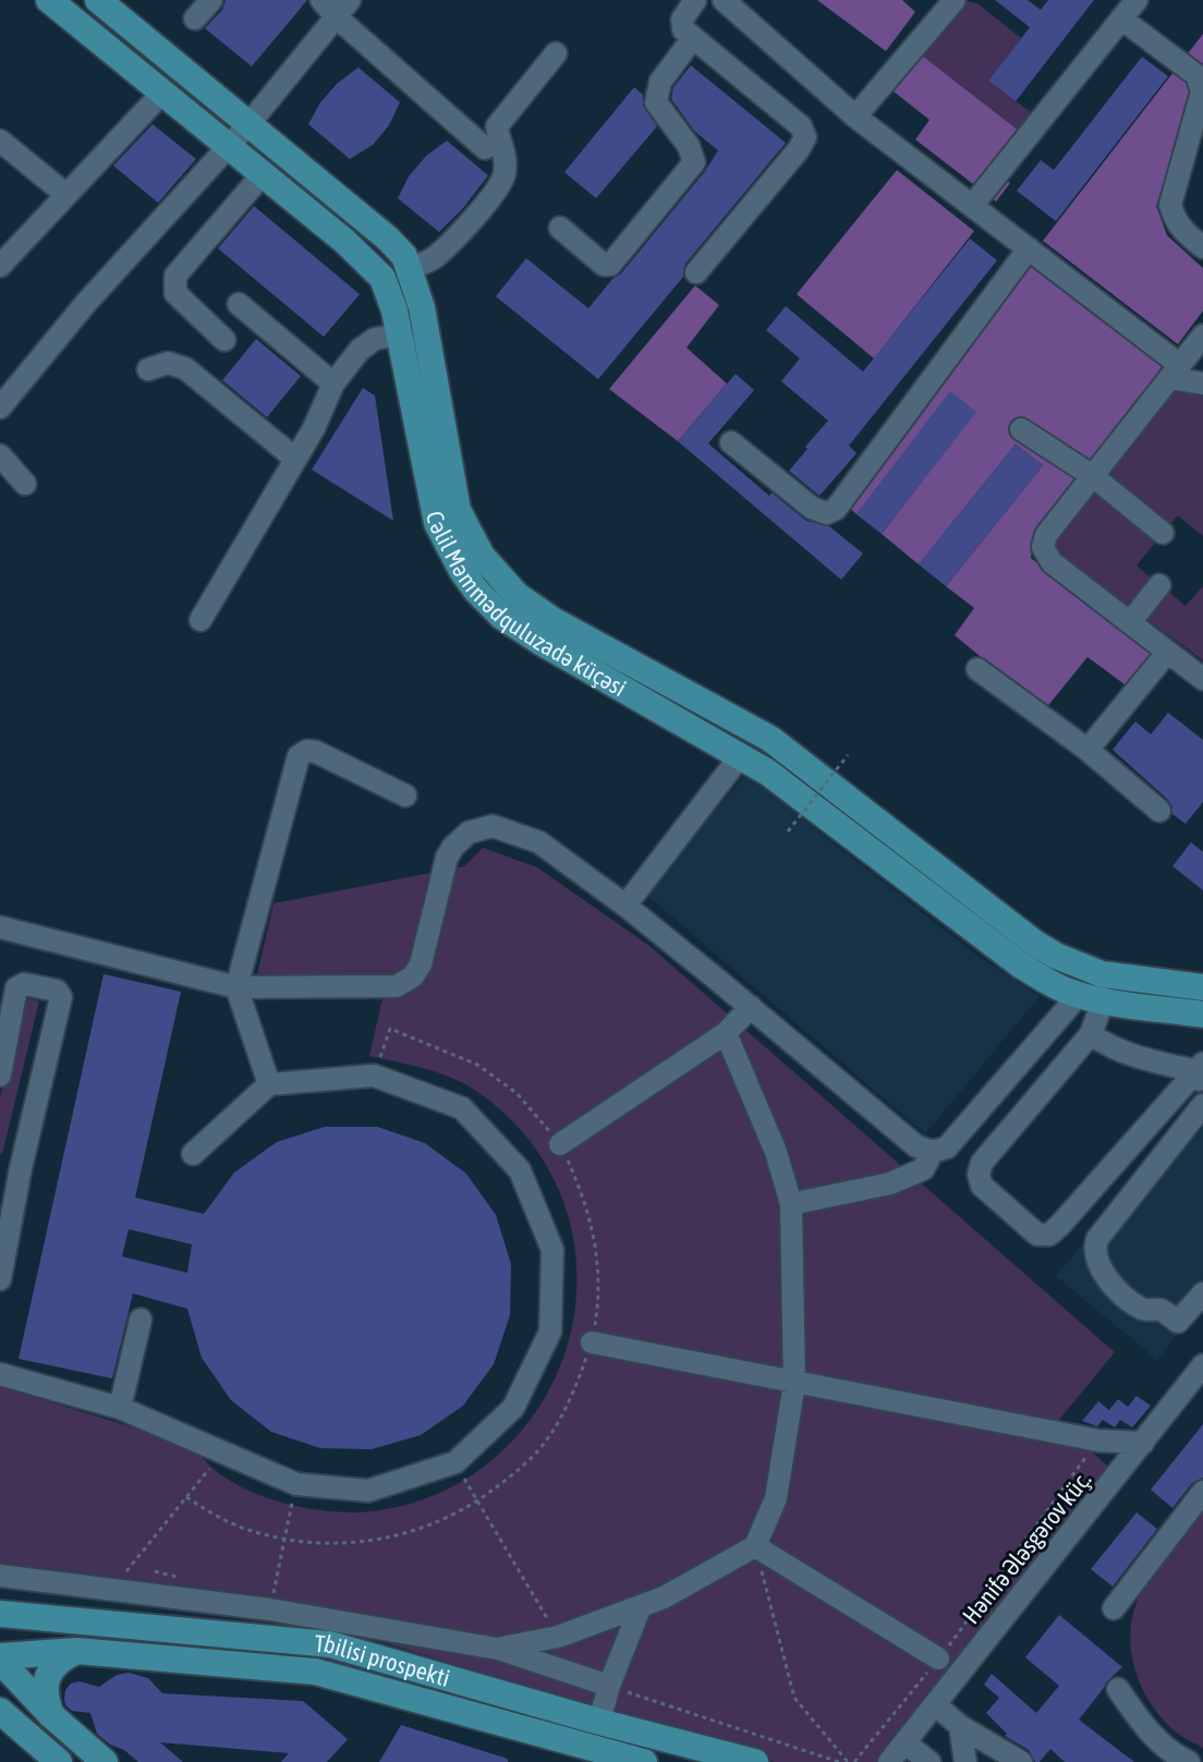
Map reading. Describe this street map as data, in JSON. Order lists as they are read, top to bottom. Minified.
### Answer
{"streets":{"main road":["Cəlil Məmmədquluzadə küçəsi","Tbilisi prospekti"],"street":["Hənifə Ələsgərov küç."]}}
